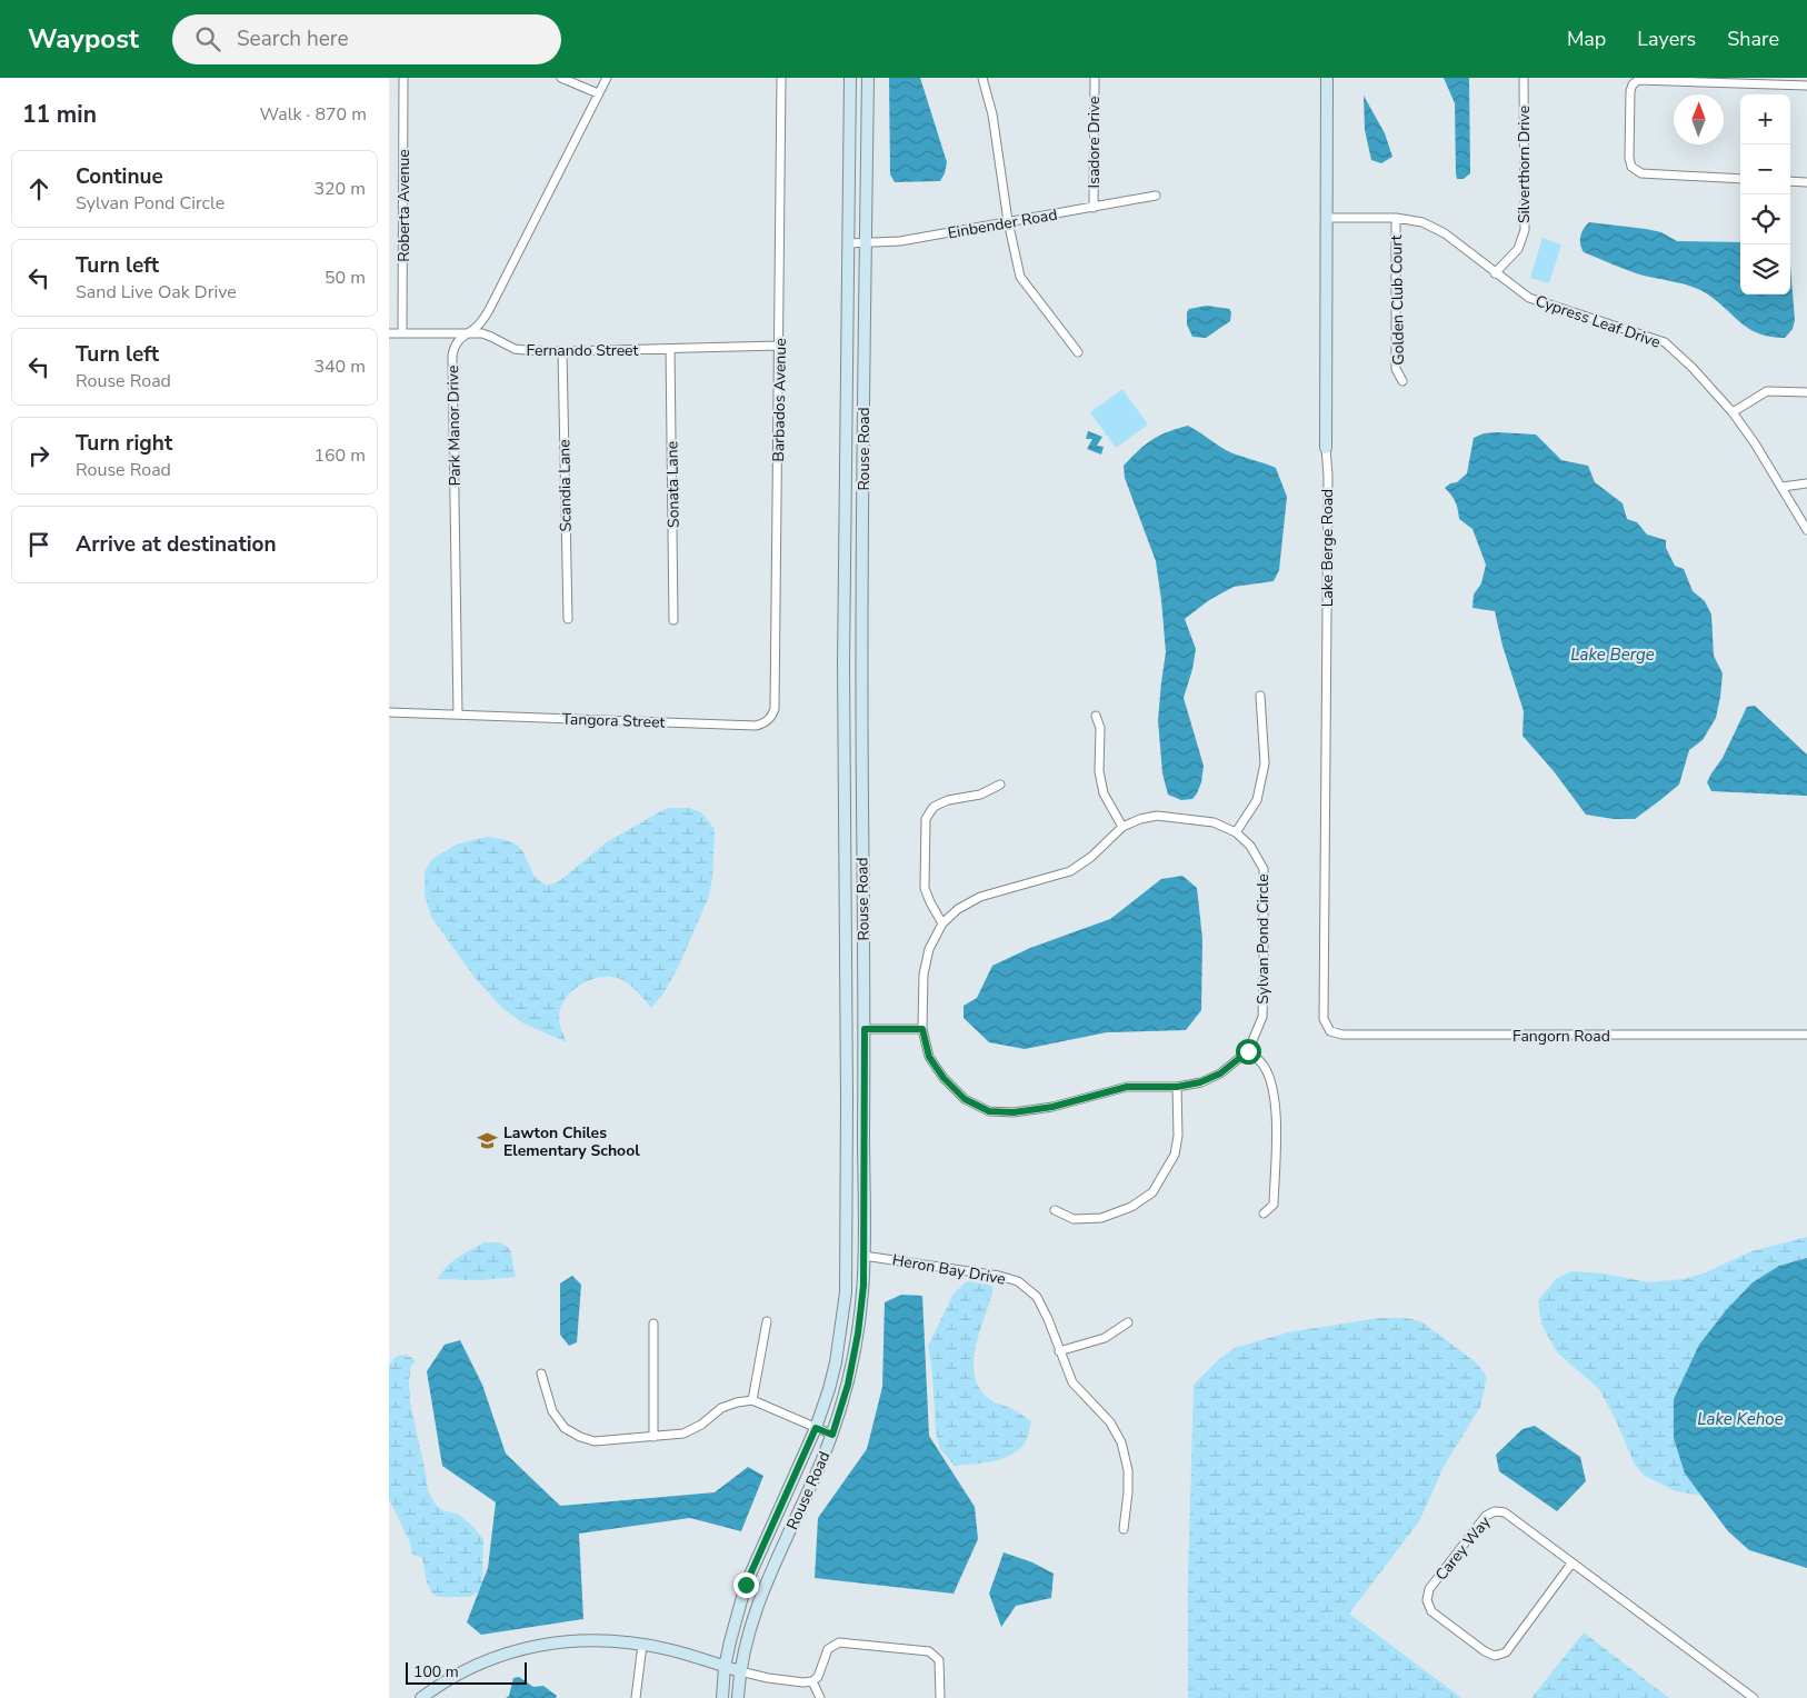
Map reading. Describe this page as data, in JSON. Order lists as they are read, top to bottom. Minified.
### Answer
{"streets":{"street":["Isadore Drive","Silverthorn Drive","Roberta Avenue","Einbender Road","Golden Club Court","Cypress Leaf Drive","Fernando Street","Barbados Avenue","Park Manor Drive","Rouse Road","Sonata Lane","Scandia Lane","Lake Berge Road","Tangora Street","Sylvan Pond Circle","Fangorn Road","Heron Bay Drive","Carey Way"]},"crossings":[["Isadore Drive","Einbender Road"],["Silverthorn Drive","Cypress Leaf Drive"],["Roberta Avenue","Fernando Street"],["Einbender Road","Rouse Road"],["Golden Club Court","Cypress Leaf Drive"],["Cypress Leaf Drive","Lake Berge Road"],["Fernando Street","Barbados Avenue"],["Fernando Street","Park Manor Drive"],["Fernando Street","Sonata Lane"],["Fernando Street","Scandia Lane"],["Barbados Avenue","Tangora Street"],["Park Manor Drive","Tangora Street"],["Rouse Road","Heron Bay Drive"],["Lake Berge Road","Fangorn Road"]],"water":["Lake Berge","Lake Kehoe"],"places":{"school or university":["Lawton Chiles Elementary School"]},"scale_bar":"100 m","north":"top","page":{"header":"Waypost","search":"Search here","nav":["Map","Layers","Share"],"heading":["11 min","Walk · 870 m"],"map_buttons":["+","−"],"list":[["Continue","Sylvan Pond Circle","320 m"],["Turn left","Sand Live Oak Drive","50 m"],["Turn left","Rouse Road","340 m"],["Turn right","Rouse Road","160 m"],"Arrive at destination"],"scale":"100 m"}}
